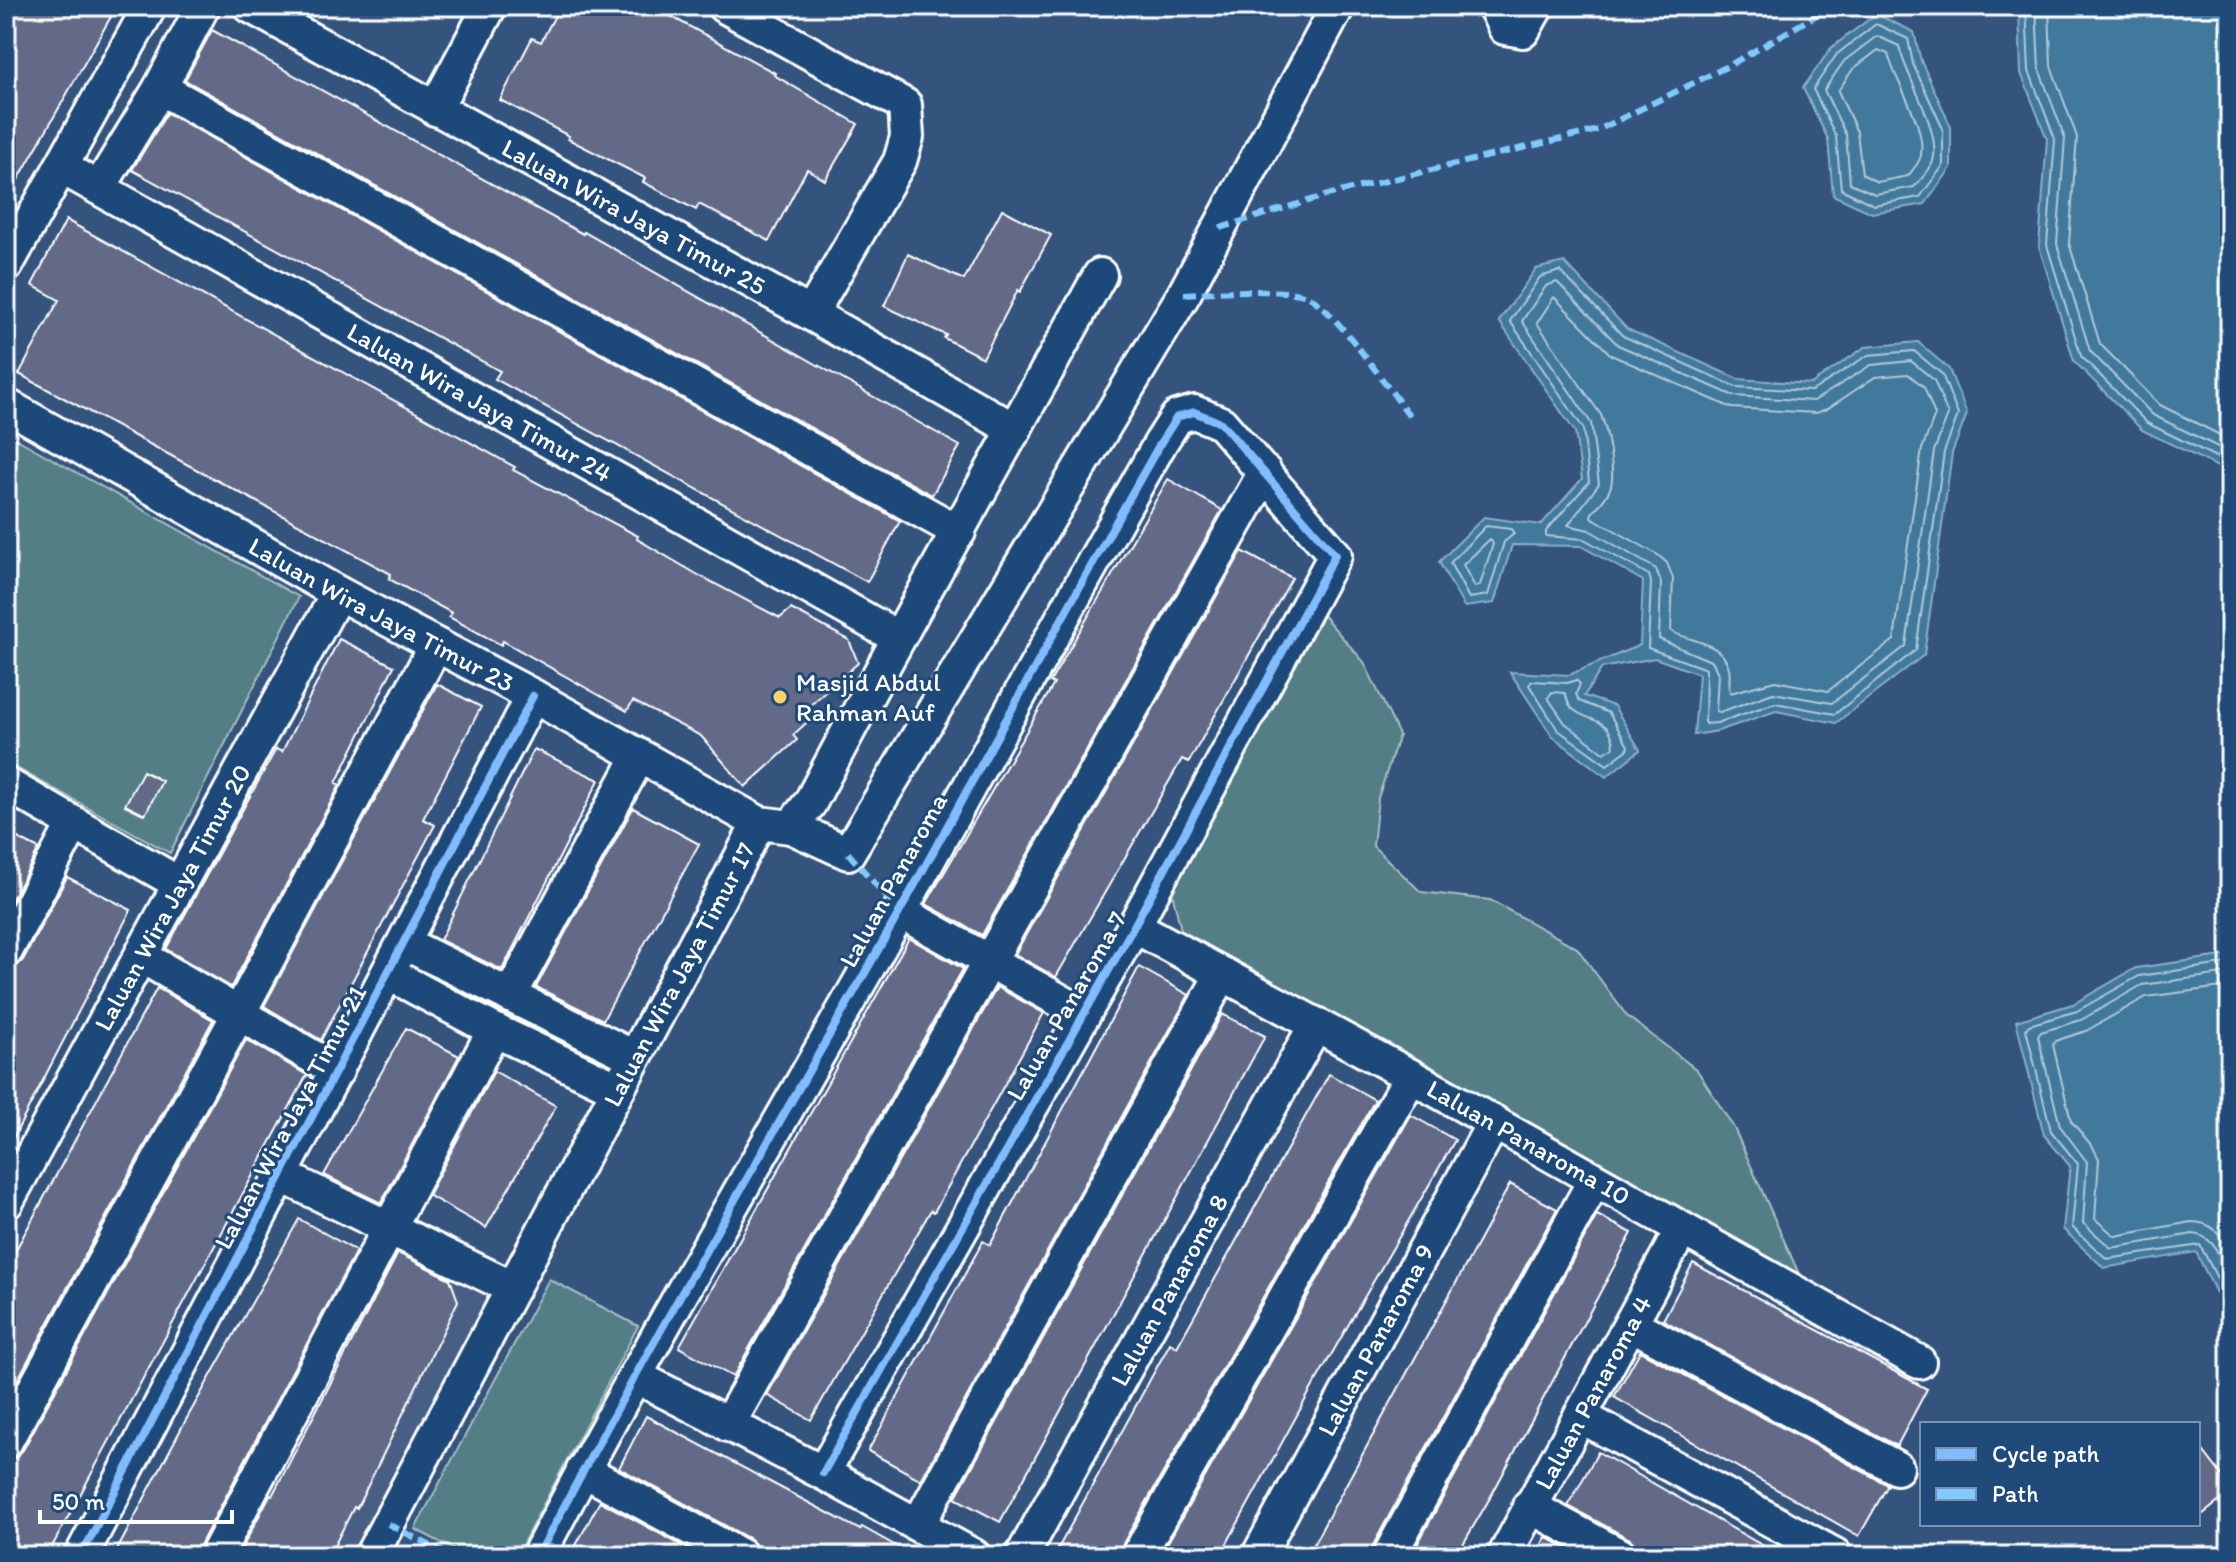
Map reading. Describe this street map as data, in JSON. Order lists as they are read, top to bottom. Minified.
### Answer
{"streets":{"street":["Laluan Wira Jaya Timur 25","Laluan Wira Jaya Timur 24","Laluan Wira Jaya Timur 23","Laluan Panaroma","Laluan Wira Jaya Timur 20","Laluan Wira Jaya Timur 17","Laluan Panaroma 7","Laluan Wira Jaya Timur 21","Laluan Panaroma 10","Laluan Panaroma 8","Laluan Panaroma 9","Laluan Panaroma 4"]},"crossings":[["Laluan Wira Jaya Timur 25","Laluan Wira Jaya Timur 17"],["Laluan Wira Jaya Timur 24","Laluan Wira Jaya Timur 17"],["Laluan Wira Jaya Timur 23","Laluan Wira Jaya Timur 20"],["Laluan Wira Jaya Timur 23","Laluan Wira Jaya Timur 17"],["Laluan Wira Jaya Timur 23","Laluan Wira Jaya Timur 21"],["Laluan Panaroma","Laluan Panaroma 7"],["Laluan Panaroma 7","Laluan Panaroma 10"],["Laluan Panaroma 10","Laluan Panaroma 8"],["Laluan Panaroma 10","Laluan Panaroma 9"],["Laluan Panaroma 10","Laluan Panaroma 4"]],"places":["Masjid Abdul Rahman Auf"],"legend":["Cycle path","Path"],"scale_bar":"50 m"}
